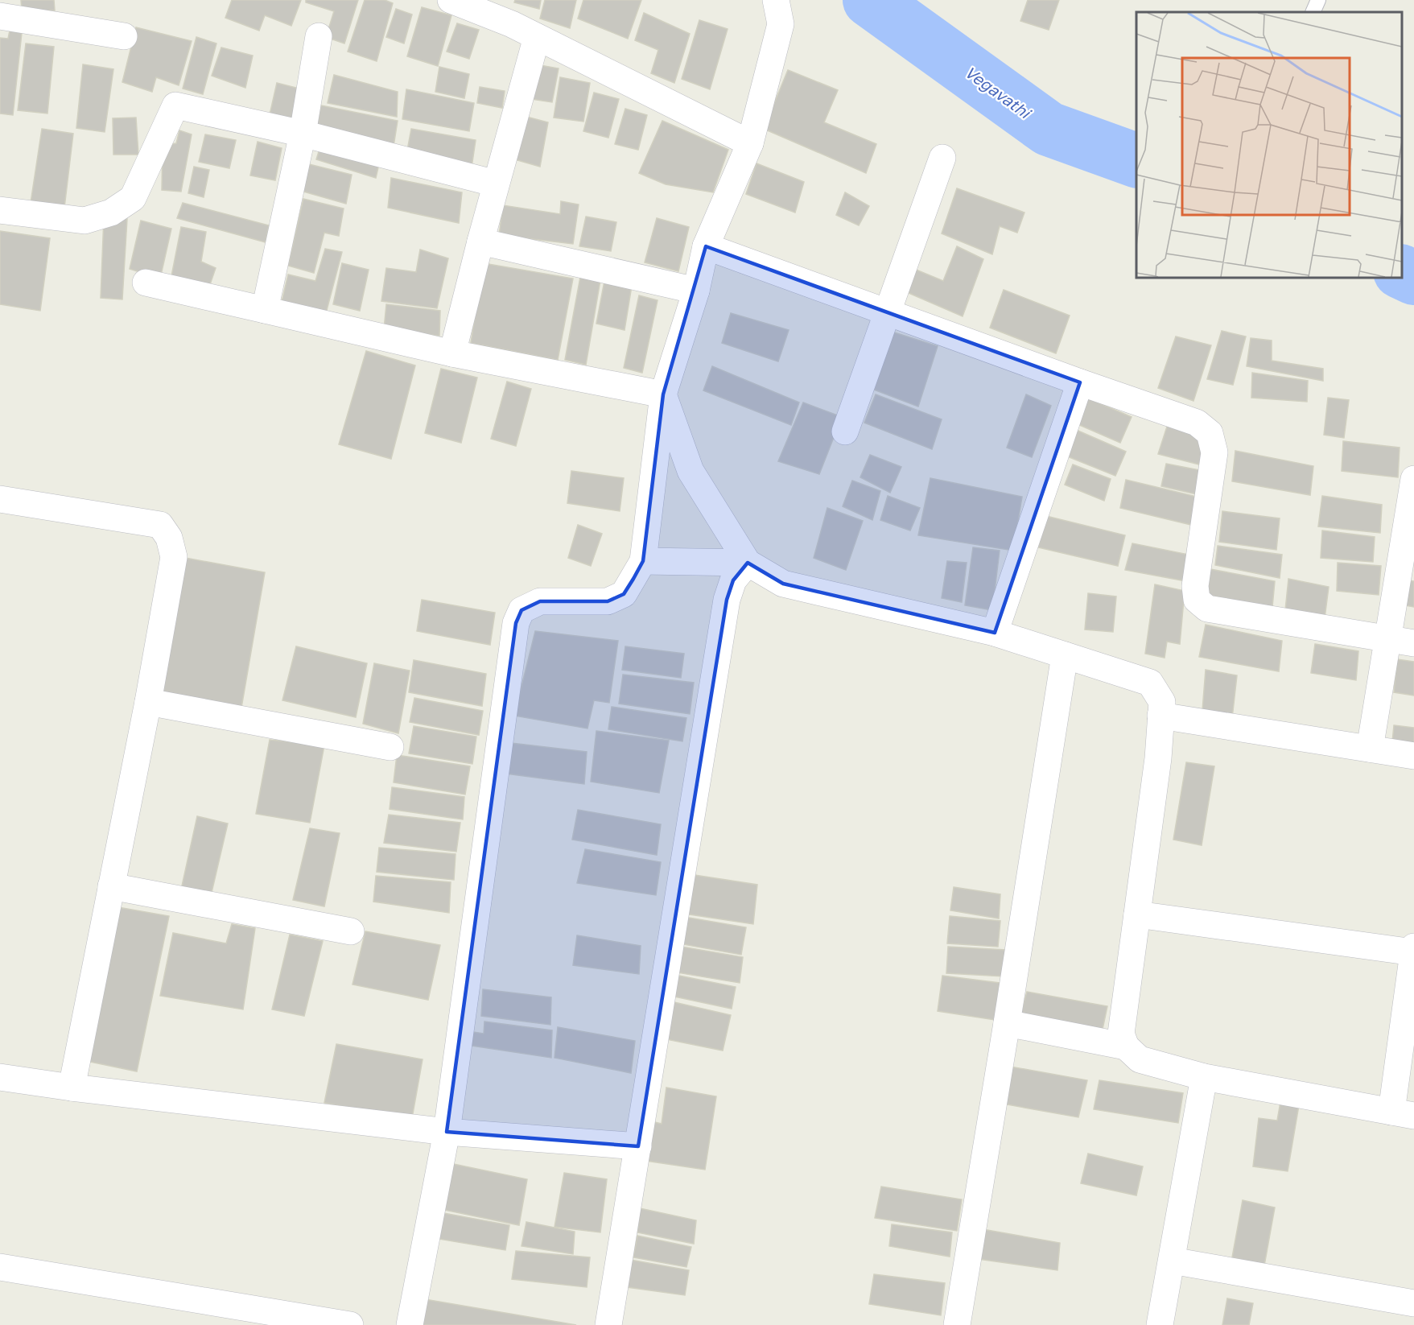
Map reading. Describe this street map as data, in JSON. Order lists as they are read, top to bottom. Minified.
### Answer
{"water":["Vegavathi"]}
